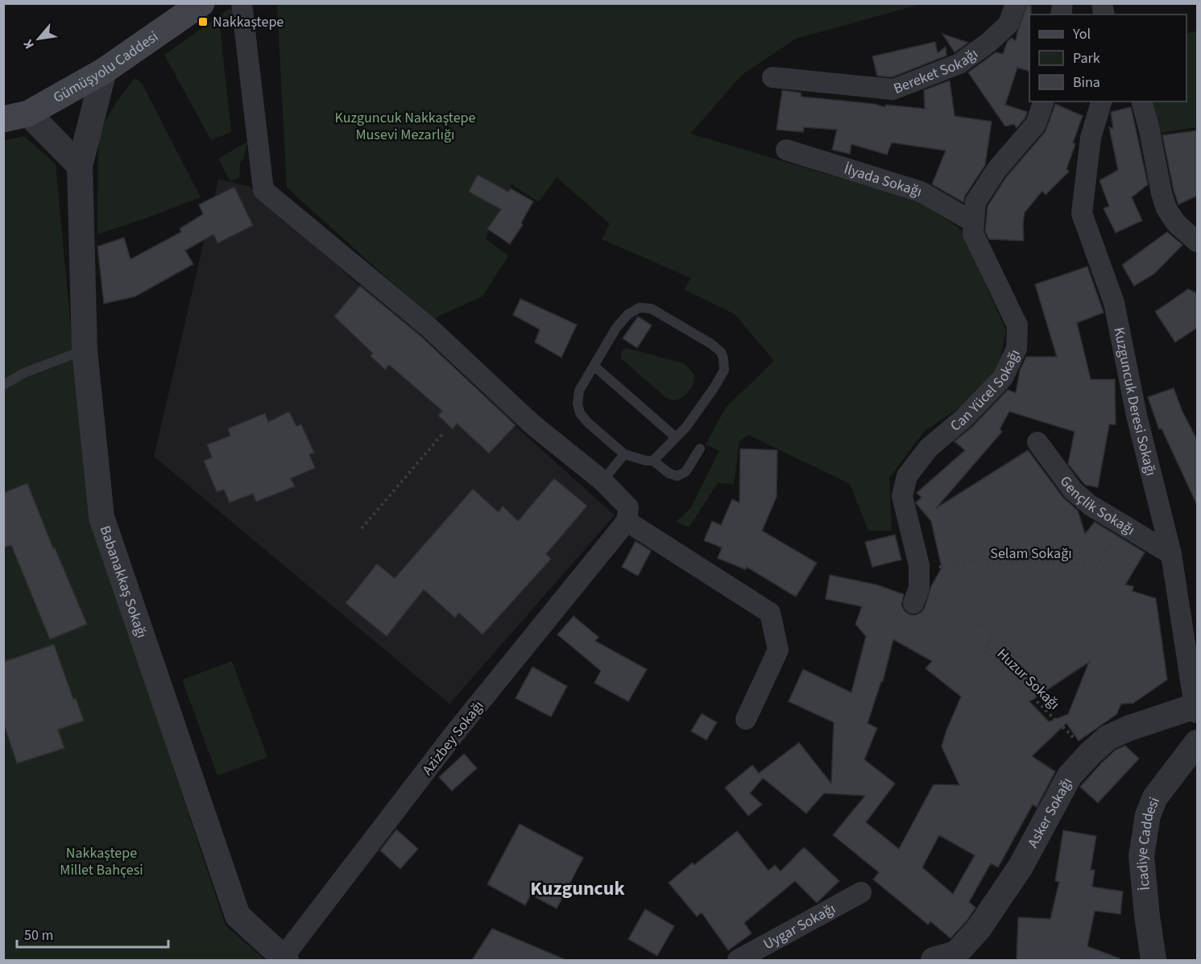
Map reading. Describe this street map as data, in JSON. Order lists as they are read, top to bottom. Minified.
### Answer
{"streets":{"main road":["Gümüşyolu Caddesi"],"street":["Bereket Sokağı","İlyada Sokağı","Can Yücel Sokağı","Kuzguncuk Deresi Sokağı","Gençlik Sokağı","Babanakkaş Sokağı","Azizbey Sokağı","Asker Sokağı","İcadiye Caddesi","Uygar Sokağı"],"path":["Selam Sokağı","Huzur Sokağı"]},"crossings":[["Gümüşyolu Caddesi","Babanakkaş Sokağı"],["İlyada Sokağı","Can Yücel Sokağı"],["Can Yücel Sokağı","Selam Sokağı"],["Can Yücel Sokağı","Huzur Sokağı"],["Kuzguncuk Deresi Sokağı","Gençlik Sokağı"],["Kuzguncuk Deresi Sokağı","Asker Sokağı"],["Gençlik Sokağı","Selam Sokağı"],["Selam Sokağı","Huzur Sokağı"],["Babanakkaş Sokağı","Azizbey Sokağı"],["Huzur Sokağı","Asker Sokağı"]],"districts":["Kuzguncuk"],"parks":["Kuzguncuk Nakkaştepe Musevi Mezarlığı","Nakkaştepe Millet Bahçesi"],"places":{"transit":["Nakkaştepe"]},"legend":["Yol","Park","Bina"],"scale_bar":"50 m","north":"bottom left"}
